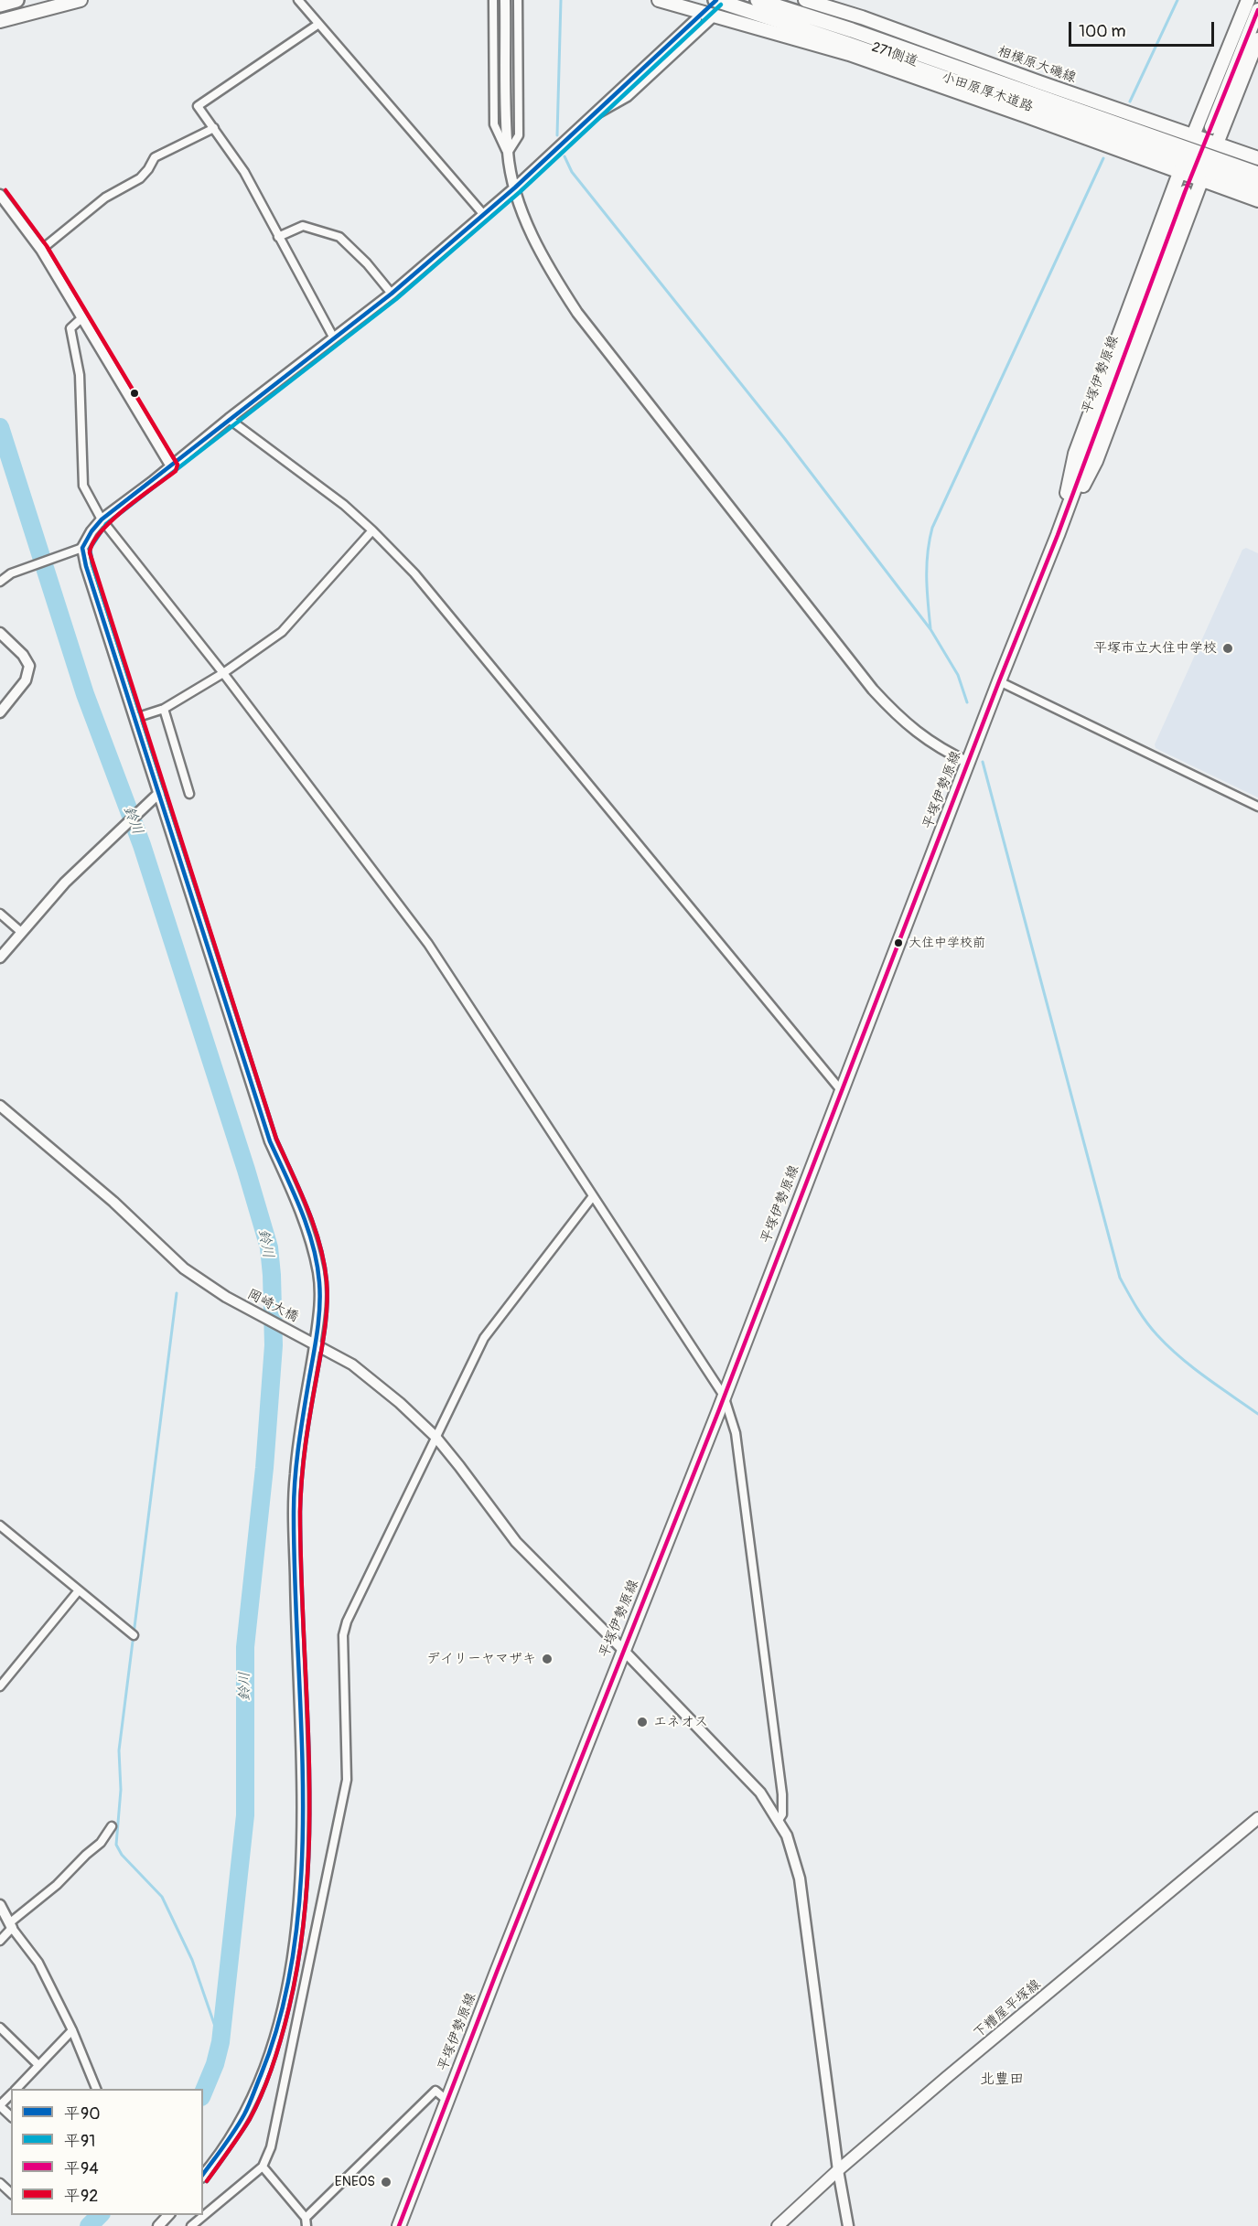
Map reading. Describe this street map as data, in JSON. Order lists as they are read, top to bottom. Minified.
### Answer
{"streets":{"highway":["小田原厚木道路"],"main road":["271側道","相模原大磯線","平塚伊勢原線","下糟屋平塚線"],"street":["岡崎大橋"]},"crossings":[["平塚伊勢原線","岡崎大橋"],["岡崎大橋","下糟屋平塚線"]],"districts":["北豊田"],"water":["鈴川"],"places":["平塚市立大住中学校","大住中学校前","デイリーヤマザキ","エネオス","ENEOS"],"lines":["transit line 平90","transit line 平91","transit line 平94","transit line 平92"],"legend":["平90","平91","平94","平92"],"scale_bar":"100 m"}
